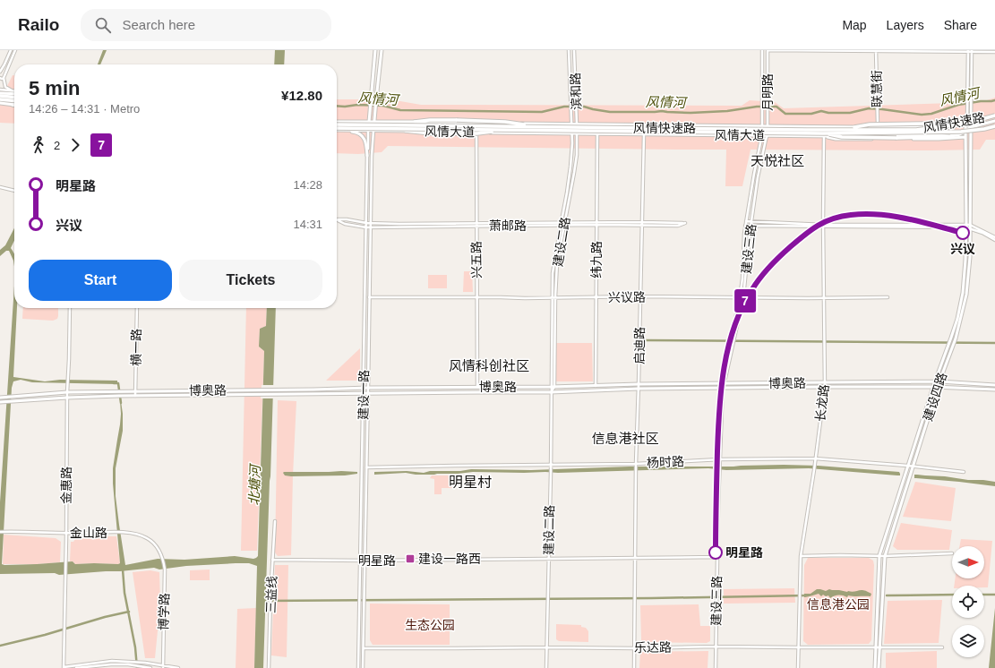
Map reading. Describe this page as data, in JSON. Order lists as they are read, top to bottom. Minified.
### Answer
{"streets":{"highway":["风情快速路"],"main road":["风情大道","博奥路","建设四路"],"street":["联慧街","滨和路","月明路","萧邮路","建设二路","建设三路","兴五路","纬九路","兴议路","启迪路","横一路","建设一路","长龙路","杨时路","金惠路","金山路","明星路","三益线","博学路","乐达路"]},"crossings":[["联慧街","风情大道"],["滨和路","风情大道"],["滨和路","建设二路"],["月明路","风情大道"],["月明路","建设三路"],["风情快速路","风情大道"],["风情快速路","长龙路"],["风情大道","建设二路"],["风情大道","建设三路"],["风情大道","兴五路"],["风情大道","纬九路"],["风情大道","启迪路"],["风情大道","建设一路"],["风情大道","建设四路"],["风情大道","长龙路"],["萧邮路","建设二路"],["萧邮路","兴五路"],["萧邮路","纬九路"],["萧邮路","启迪路"],["萧邮路","建设一路"],["建设二路","兴议路"],["建设二路","博奥路"],["建设二路","杨时路"],["建设二路","明星路"],["建设二路","乐达路"],["建设三路","兴议路"],["建设三路","博奥路"],["建设三路","杨时路"],["建设三路","明星路"],["建设三路","乐达路"],["兴五路","兴议路"],["兴五路","博奥路"],["纬九路","兴议路"],["纬九路","博奥路"],["兴议路","启迪路"],["兴议路","建设一路"],["兴议路","长龙路"],["启迪路","博奥路"],["启迪路","杨时路"],["启迪路","明星路"],["启迪路","乐达路"],["横一路","博奥路"],["博奥路","建设一路"],["博奥路","建设四路"],["博奥路","长龙路"],["博奥路","金惠路"],["建设一路","杨时路"],["建设一路","明星路"],["建设一路","乐达路"],["建设四路","杨时路"],["建设四路","乐达路"],["长龙路","杨时路"],["长龙路","乐达路"],["金惠路","金山路"],["金山路","博学路"],["明星路","三益线"]],"districts":["天悦社区","风情科创社区","信息港社区","明星村"],"water":["风情河","北塘河"],"parks":["信息港公园","生态公园"],"places":{"other":["兴议","明星路"],"transit":["建设一路西"]},"lines":["metro line 7"],"north":"right","page":{"header":"Railo","search":"Search here","nav":["Map","Layers","Share"],"on_map":"7","heading":["5 min","14:26 – 14:31 · Metro","¥12.80"],"legs":["2","7"],"list":[{"name":"明星路","value":"14:28"},{"name":"兴议","value":"14:31"}],"buttons":["Start","Tickets"]}}
